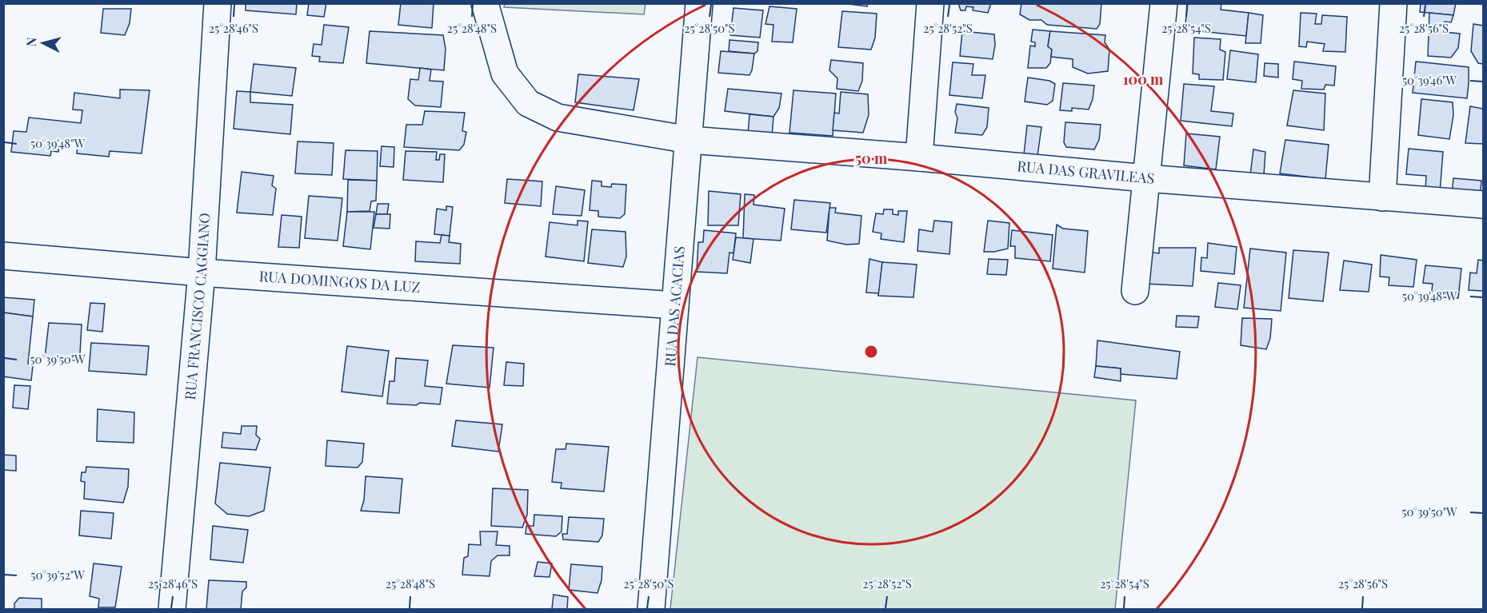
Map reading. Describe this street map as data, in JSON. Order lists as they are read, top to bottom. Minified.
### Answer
{"streets":{"street":["RUA DAS GRAVILEAS","RUA DOMINGOS DA LUZ","RUA DAS ACACIAS","RUA FRANCISCO CAGGIANO"]},"crossings":[["RUA DAS GRAVILEAS","RUA DAS ACACIAS"],["RUA DOMINGOS DA LUZ","RUA DAS ACACIAS"],["RUA DOMINGOS DA LUZ","RUA FRANCISCO CAGGIANO"]],"north":"left","coordinates":["25°28'46\"S","25°28'48\"S","25°28'50\"S","25°28'52\"S","25°28'54\"S","25°28'56\"S","50°39'46\"W","50°39'48\"W","50°39'50\"W","50°39'52\"W"],"rings":["100 m","50 m"]}
